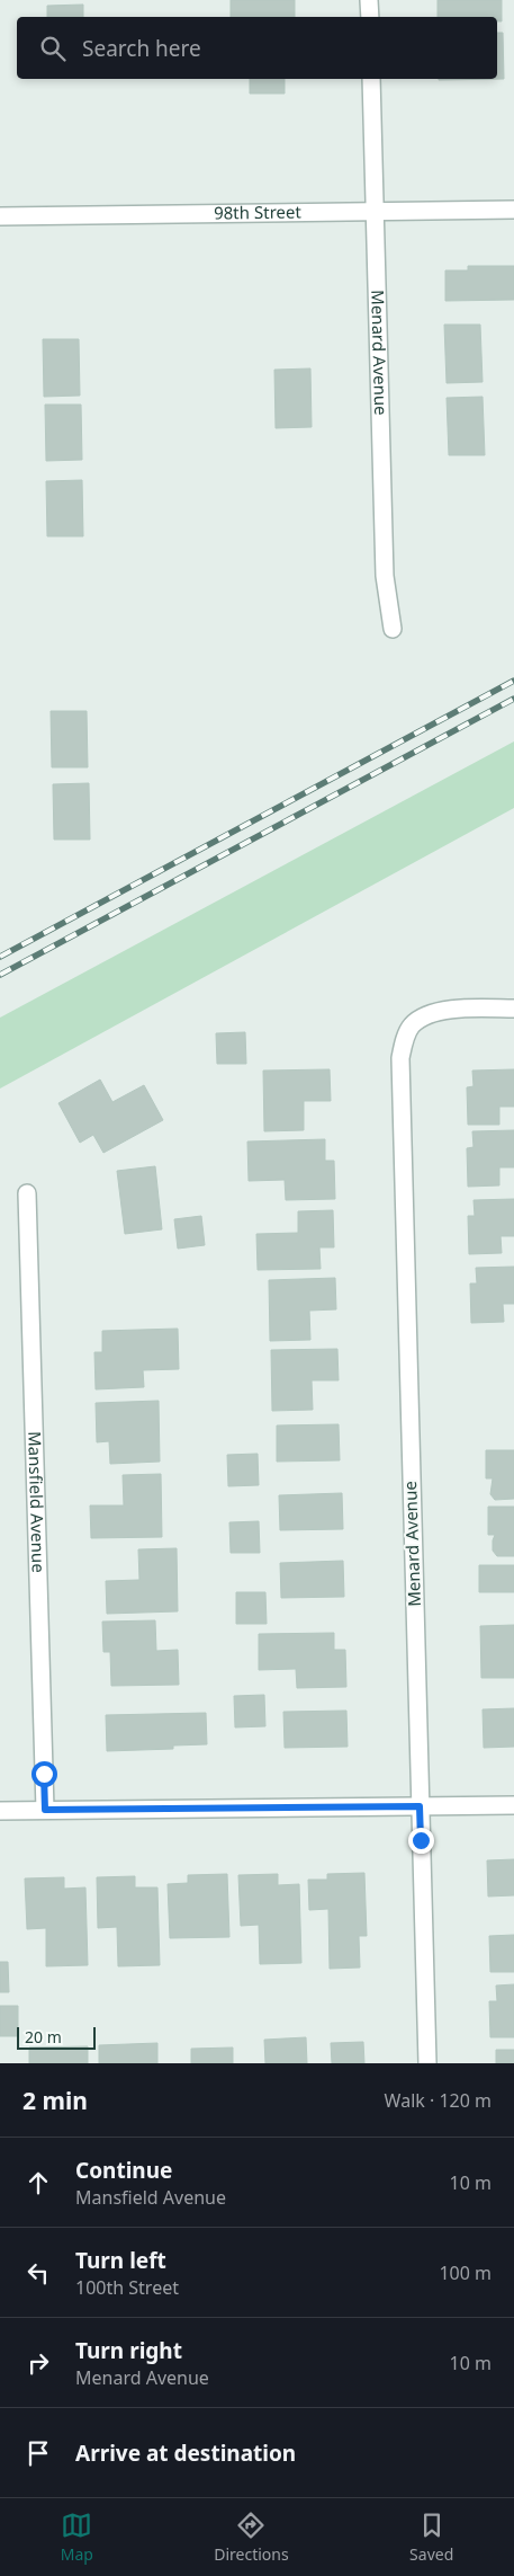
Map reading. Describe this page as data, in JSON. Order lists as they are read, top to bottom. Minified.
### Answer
{"streets":{"street":["98th Street","Menard Avenue","Mansfield Avenue"]},"crossings":[["98th Street","Menard Avenue"]],"scale_bar":"20 m","page":{"search":"Search here","scale":"20 m","heading":["2 min","Walk · 120 m"],"list":[["Continue","Mansfield Avenue","10 m"],["Turn left","100th Street","100 m"],["Turn right","Menard Avenue","10 m"],"Arrive at destination"],"nav":["Map","Directions","Saved"]}}
